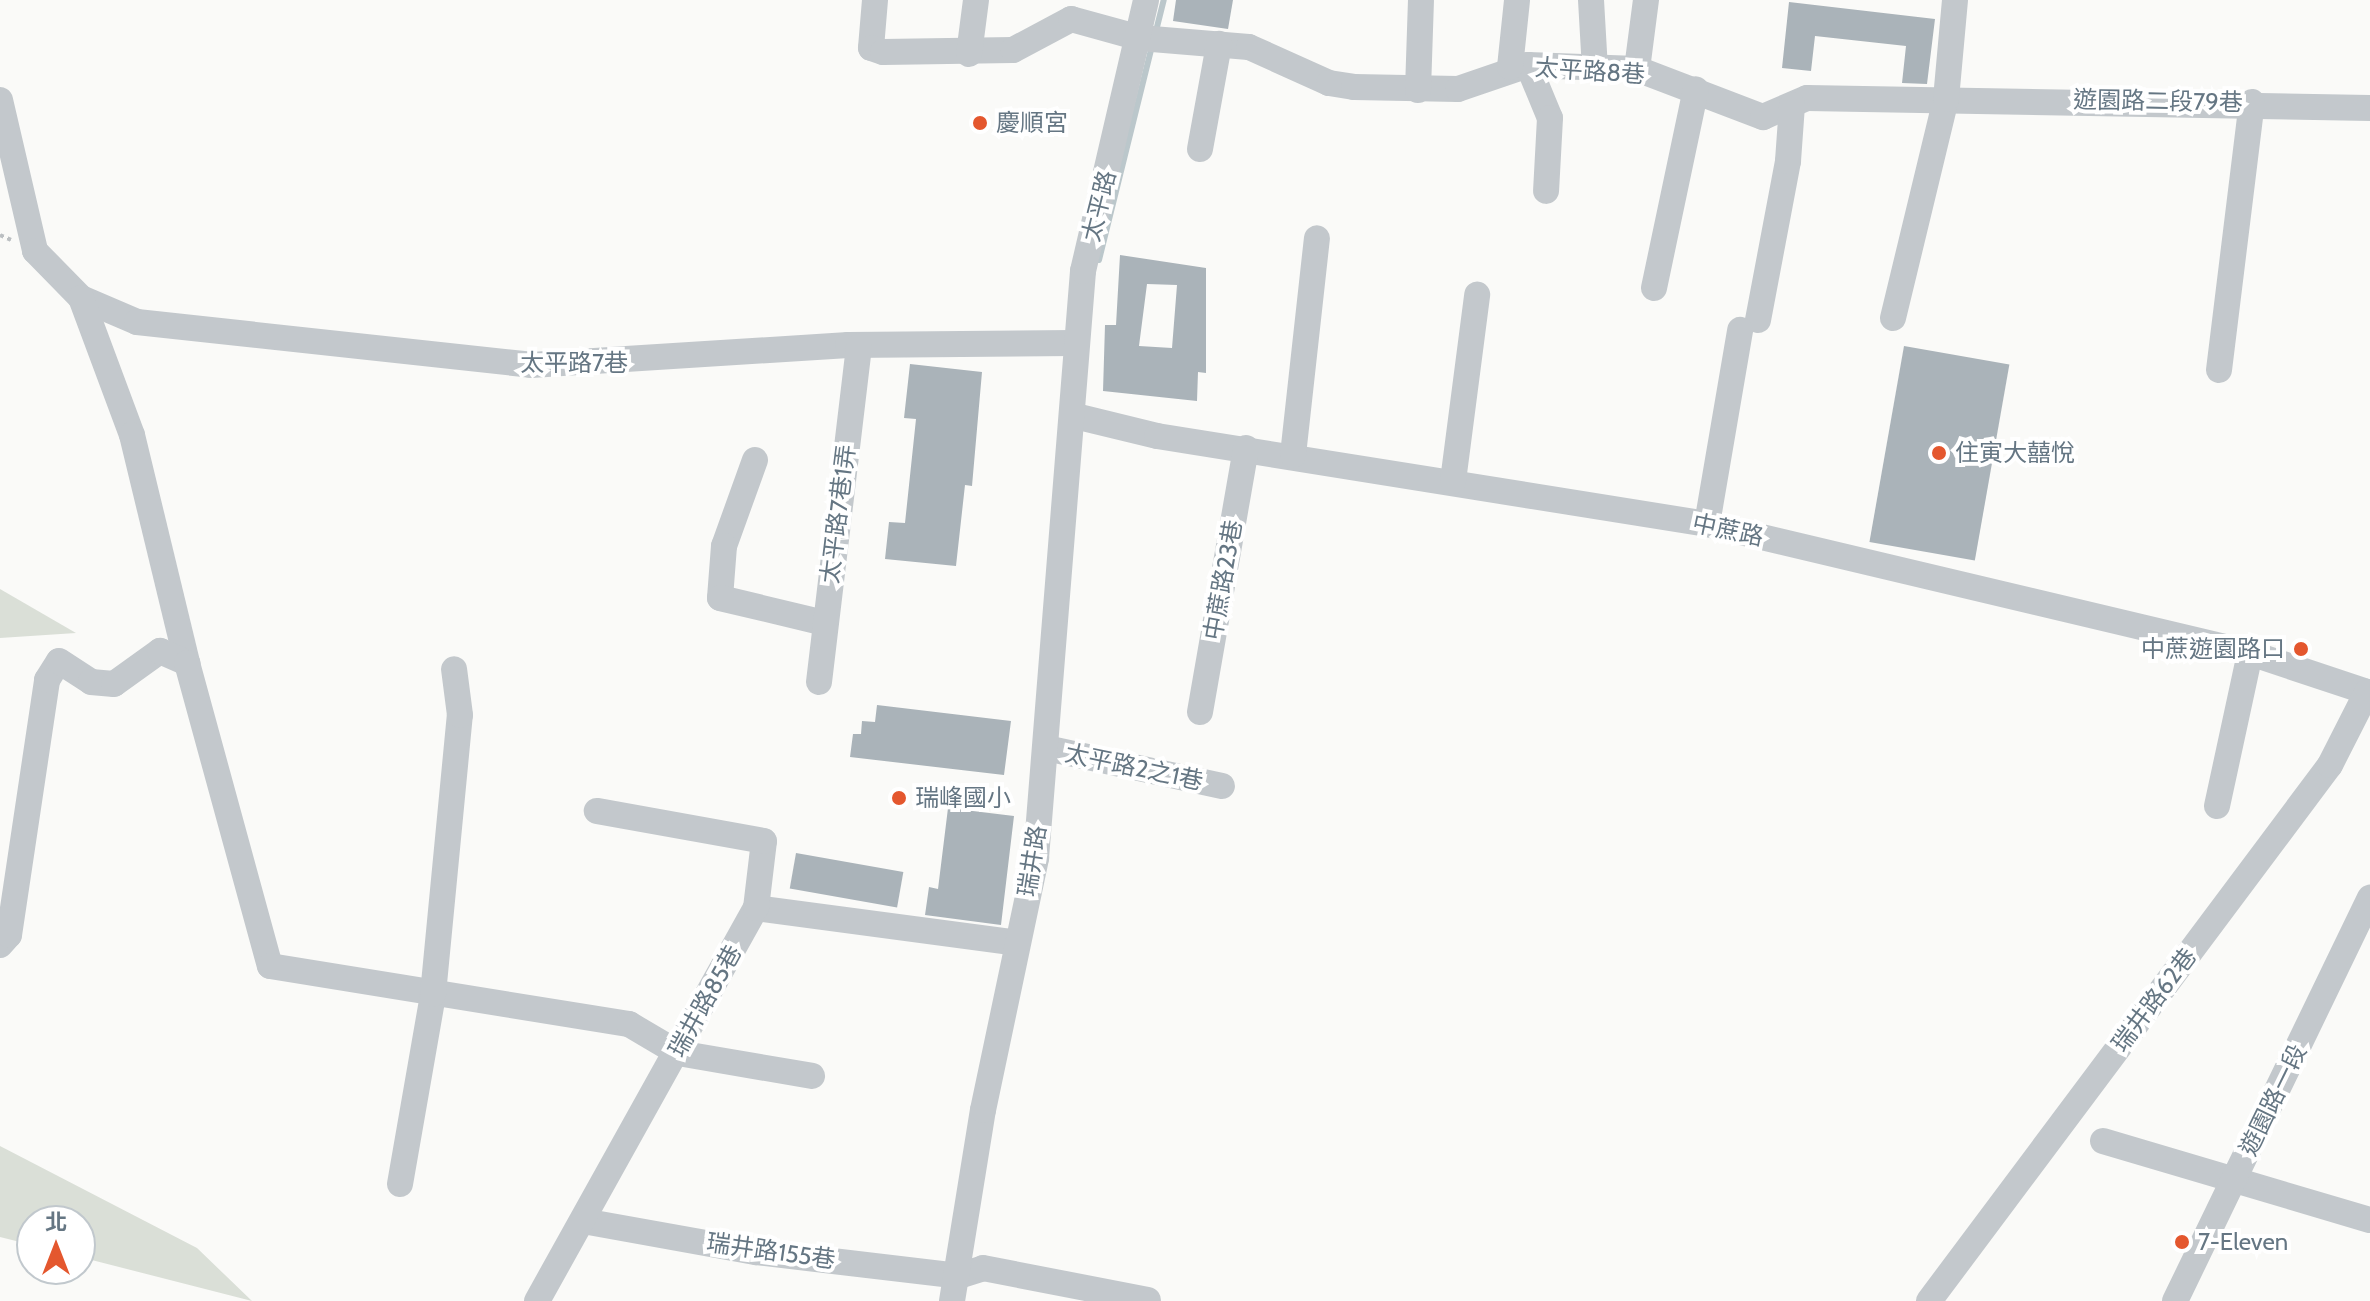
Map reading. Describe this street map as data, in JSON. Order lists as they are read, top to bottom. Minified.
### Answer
{"streets":{"street":["太平路8巷","遊園路二段79巷","太平路","太平路7巷","太平路7巷1弄","中蔗路","中蔗路23巷","太平路2之1巷","瑞井路","瑞井路62巷","瑞井路85巷","遊園路一段","瑞井路155巷"]},"crossings":[["太平路8巷","遊園路二段79巷"],["太平路8巷","太平路"],["太平路","太平路7巷"],["太平路","中蔗路"],["太平路","瑞井路"],["太平路7巷","太平路7巷1弄"],["中蔗路","中蔗路23巷"],["中蔗路","瑞井路"],["中蔗路","瑞井路62巷"],["太平路2之1巷","瑞井路"],["瑞井路","瑞井路155巷"],["瑞井路85巷","瑞井路155巷"]],"places":["慶順宮","住寅大囍悅","中蔗遊園路口","瑞峰國小","7-Eleven"],"north":"top"}
